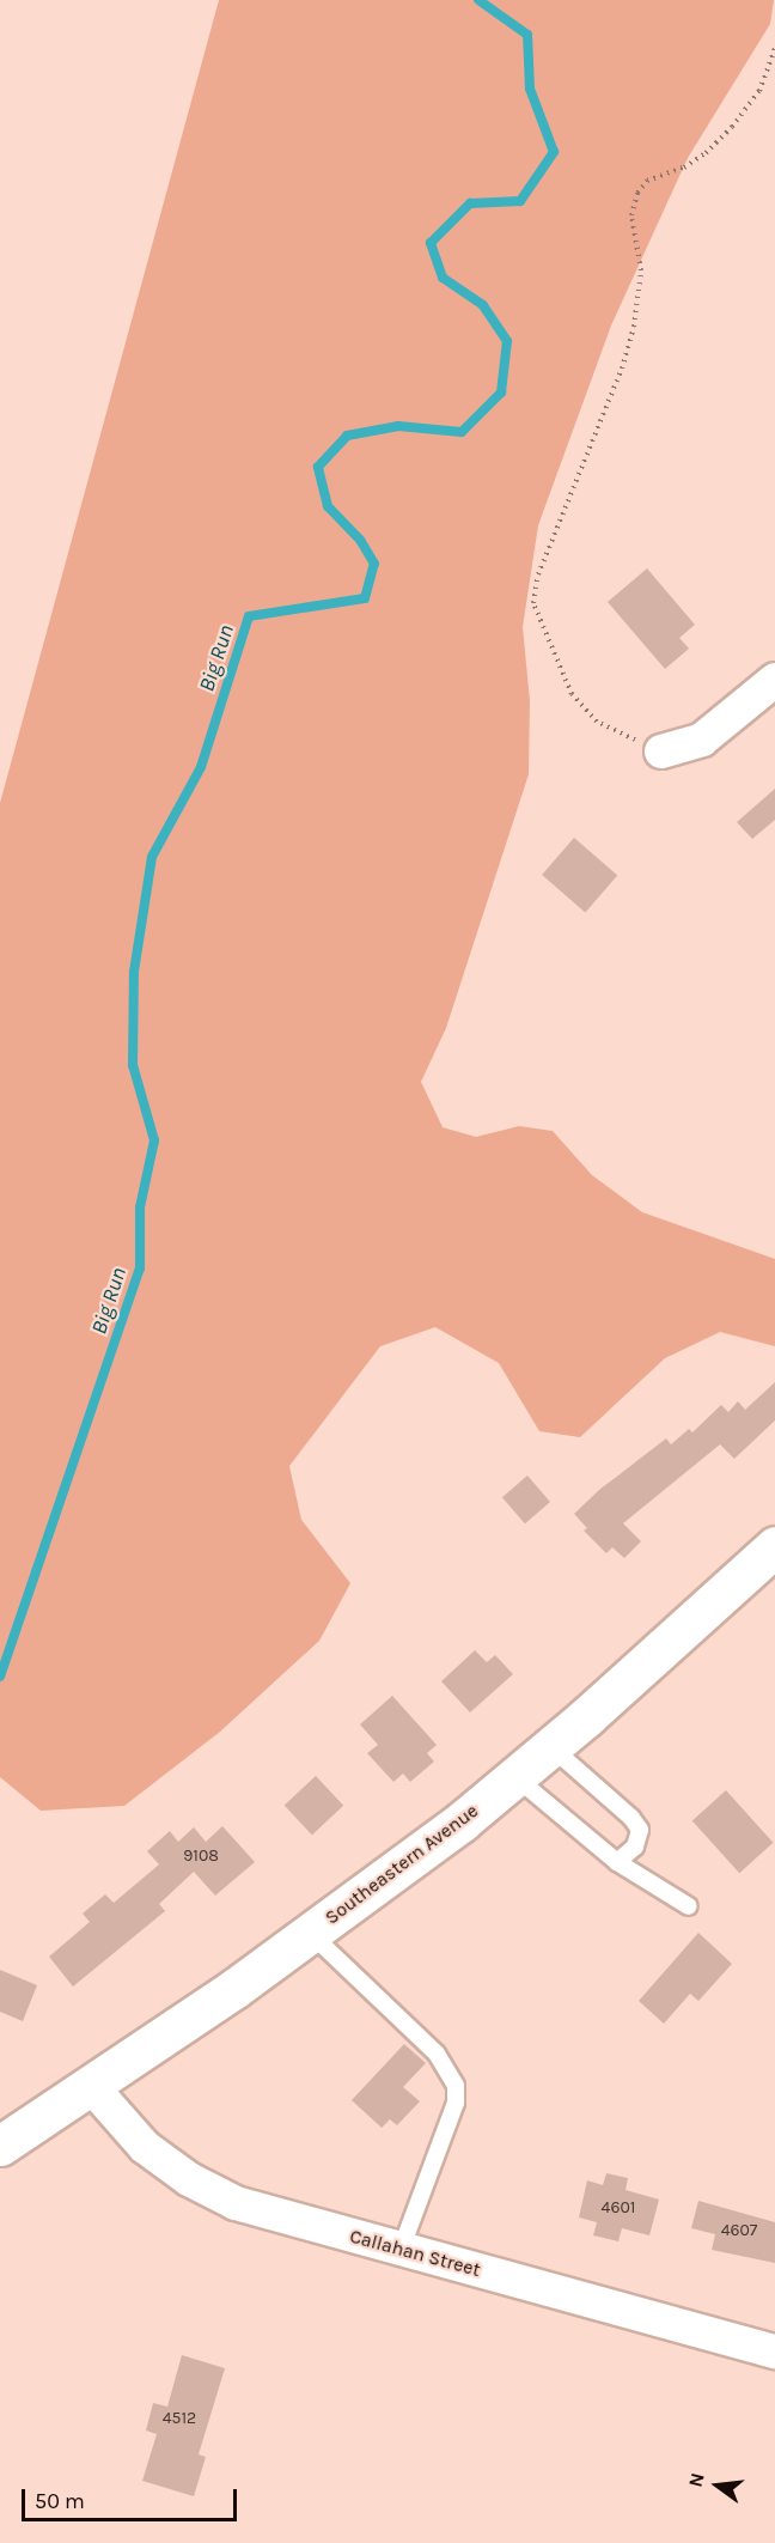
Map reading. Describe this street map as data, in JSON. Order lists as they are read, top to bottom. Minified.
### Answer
{"streets":{"street":["Southeastern Avenue","Callahan Street"]},"crossings":[["Southeastern Avenue","Callahan Street"]],"water":["Big Run"],"house_numbers":["9108","4601","4607","4512"],"scale_bar":"50 m","north":"left"}
